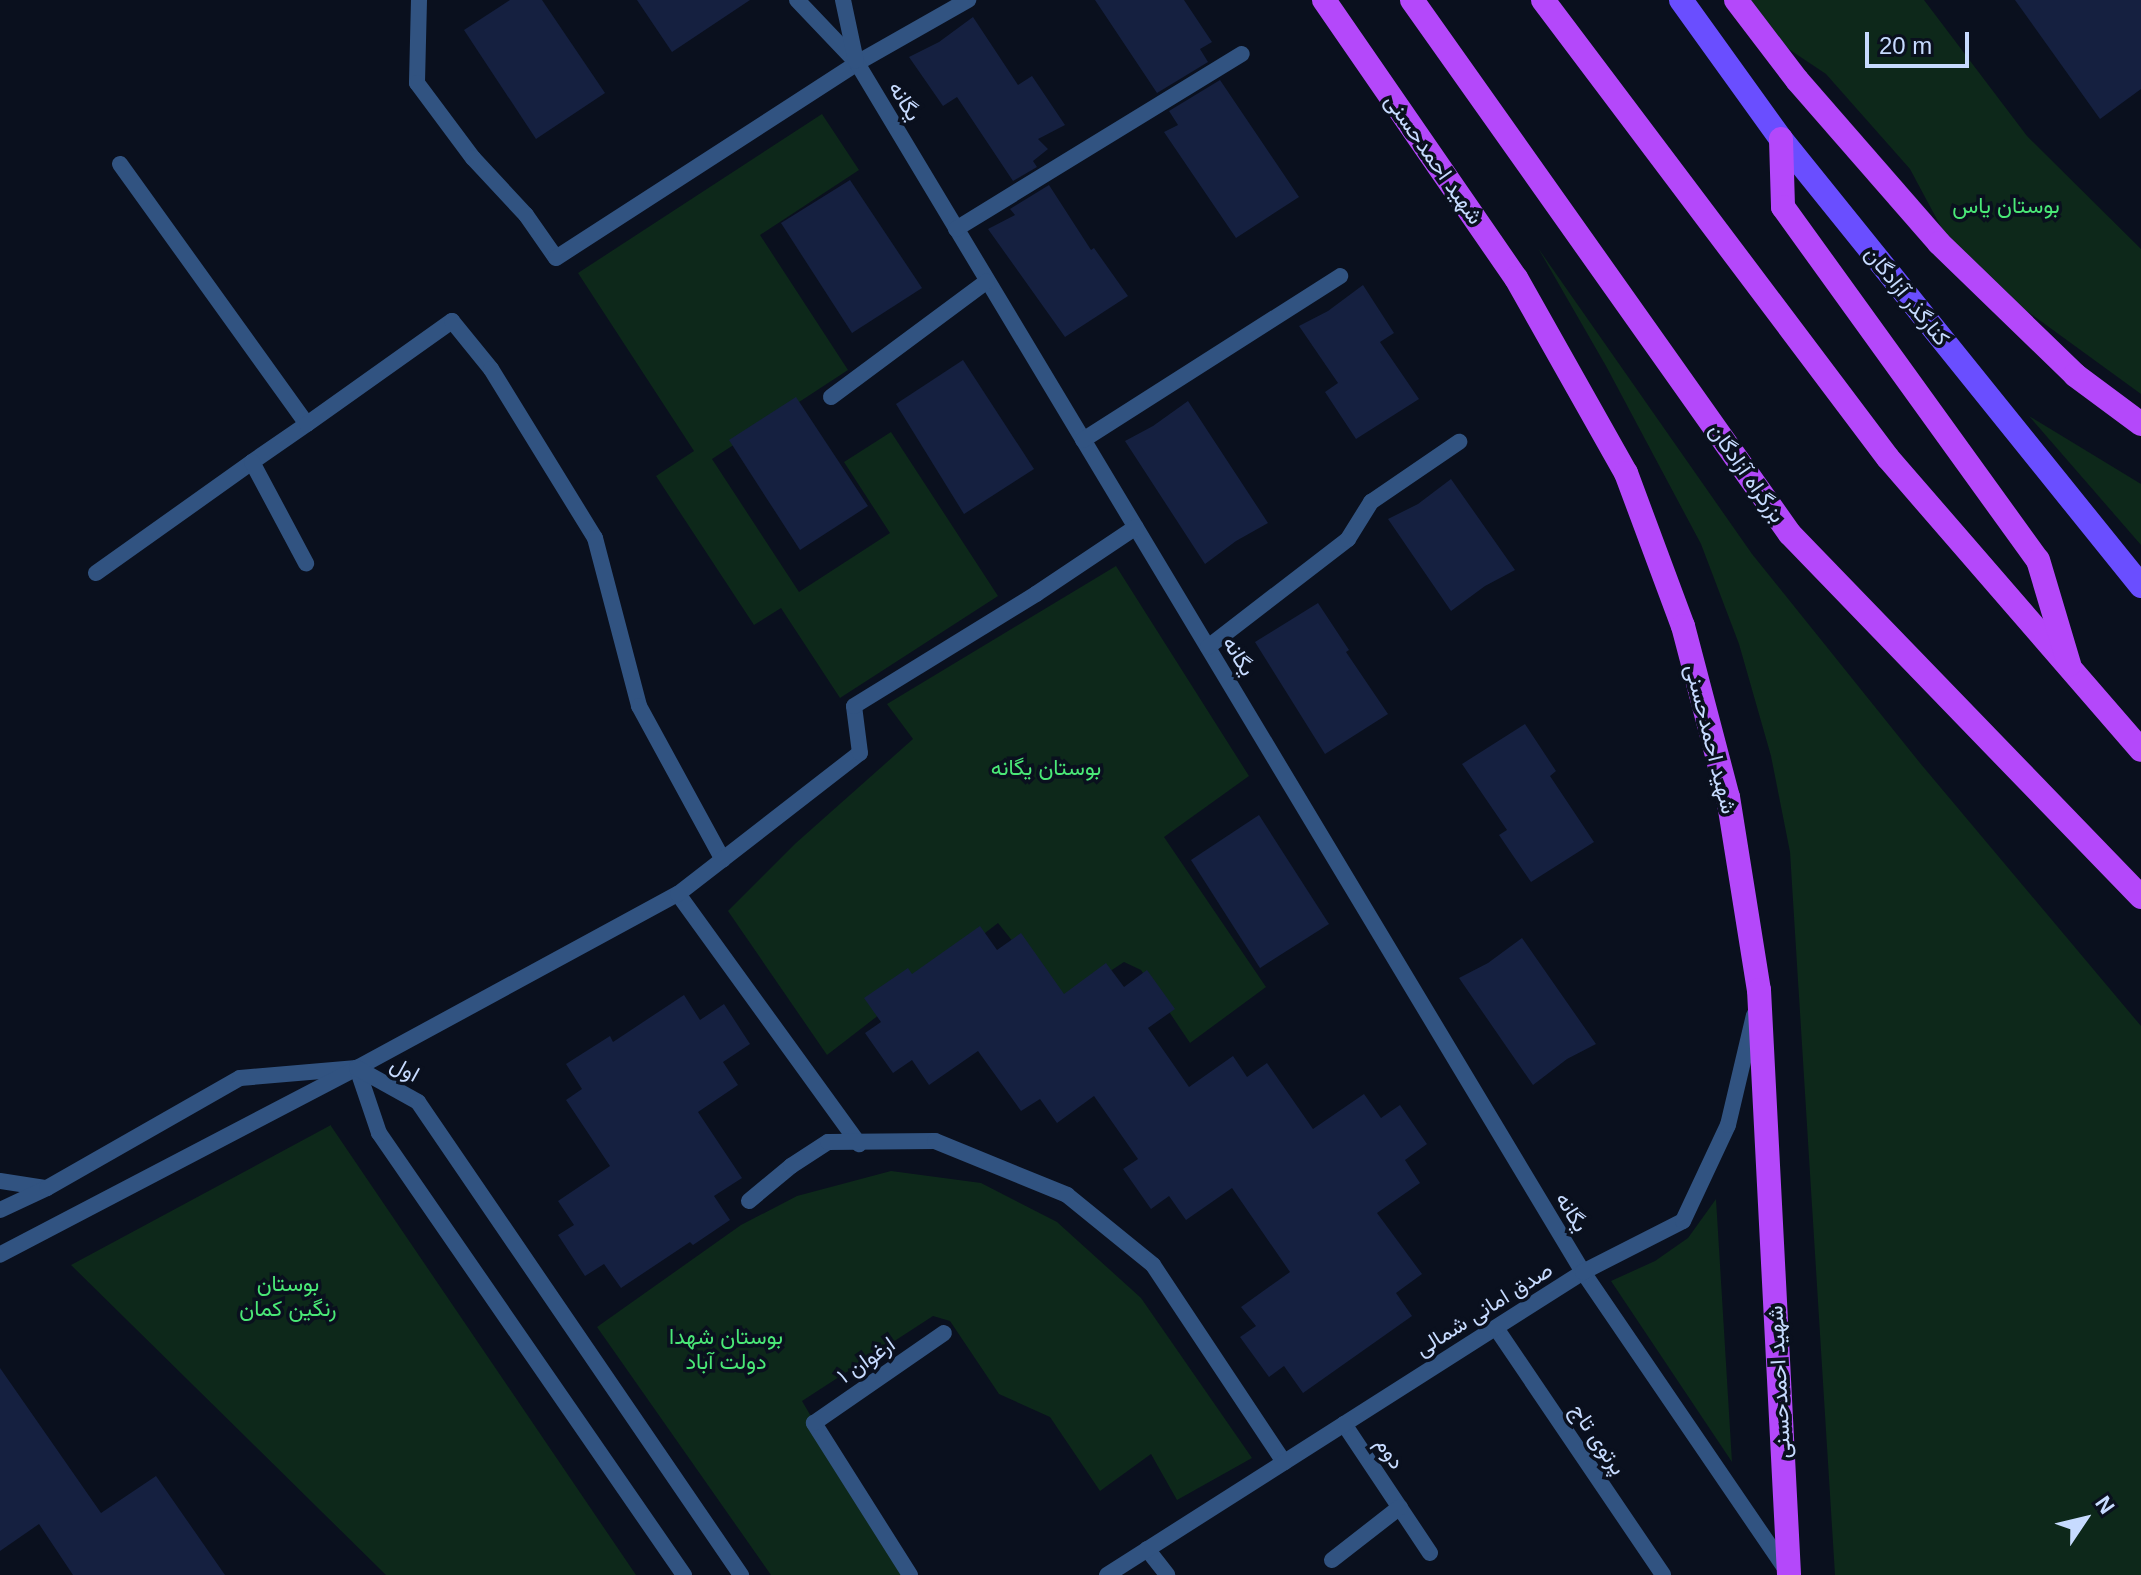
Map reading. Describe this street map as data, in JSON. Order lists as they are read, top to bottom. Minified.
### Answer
{"streets":{"highway":["شهید احمدحسنی","بزرگراه آزادگان"],"main road":["کنارگذر آزادگان"],"street":["یگانه","اول","صدق امانی شمالی","ارغوان ۱","پرتوی تاج","دوم"]},"crossings":[["یگانه","شهید احمدحسنی"],["یگانه","صدق امانی شمالی"],["شهید احمدحسنی","صدق امانی شمالی"],["صدق امانی شمالی","پرتوی تاج"],["صدق امانی شمالی","دوم"]],"parks":["بوستان یاس","بوستان یگانه","بوستان رنگین کمان","بوستان شهدا دولت آباد"],"scale_bar":"20 m","north":"top right"}
